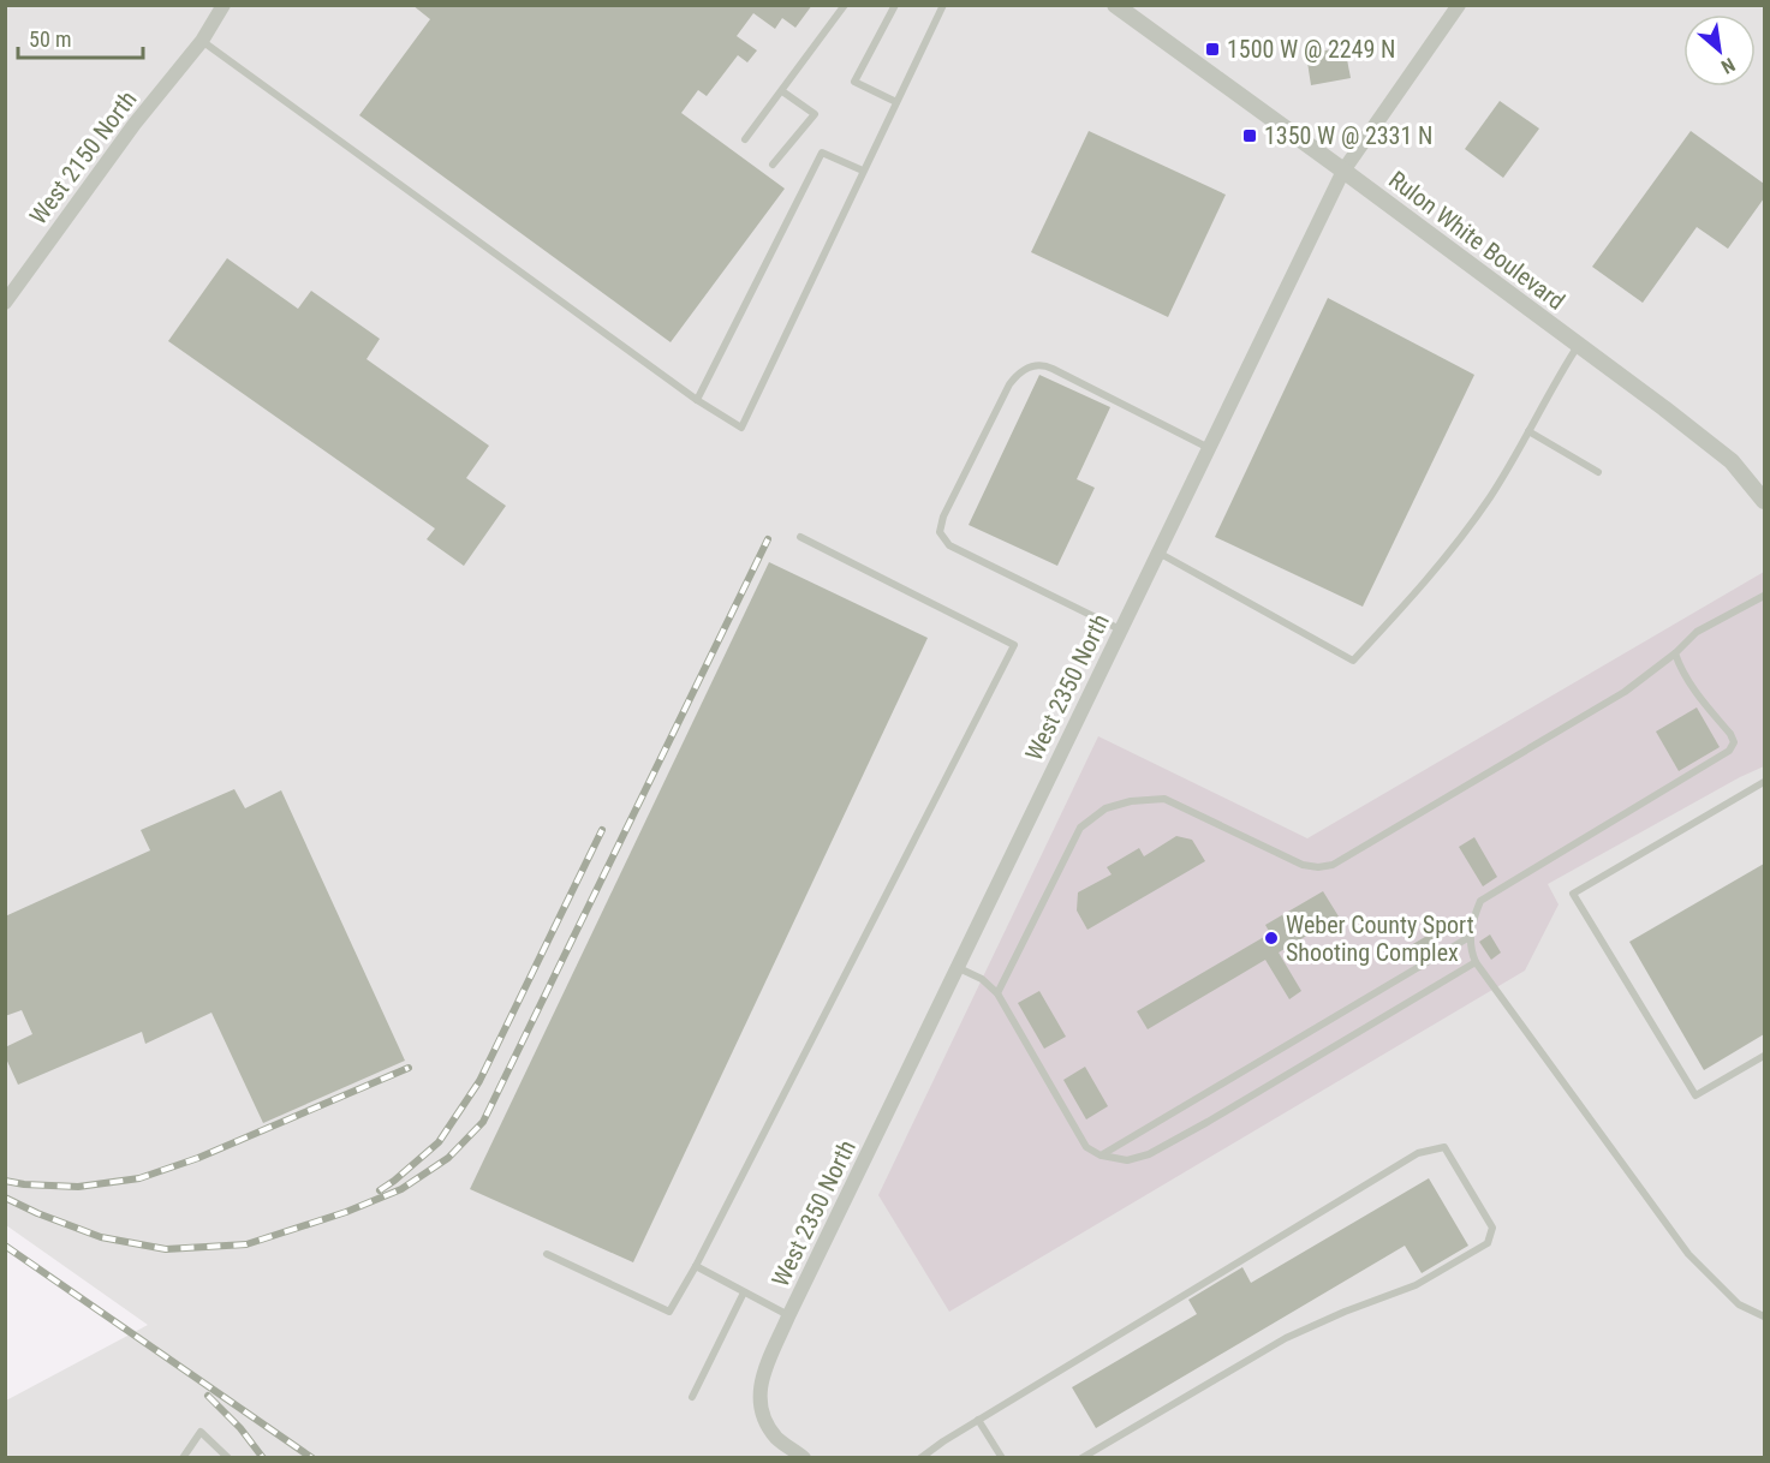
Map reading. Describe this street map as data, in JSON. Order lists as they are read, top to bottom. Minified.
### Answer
{"streets":{"street":["West 2150 North","Rulon White Boulevard","West 2350 North"]},"crossings":[["Rulon White Boulevard","West 2350 North"]],"places":{"transit":["1500 W @ 2249 N","1350 W @ 2331 N"],"other":["Weber County Sport Shooting Complex"]},"scale_bar":"50 m","north":"bottom right"}
